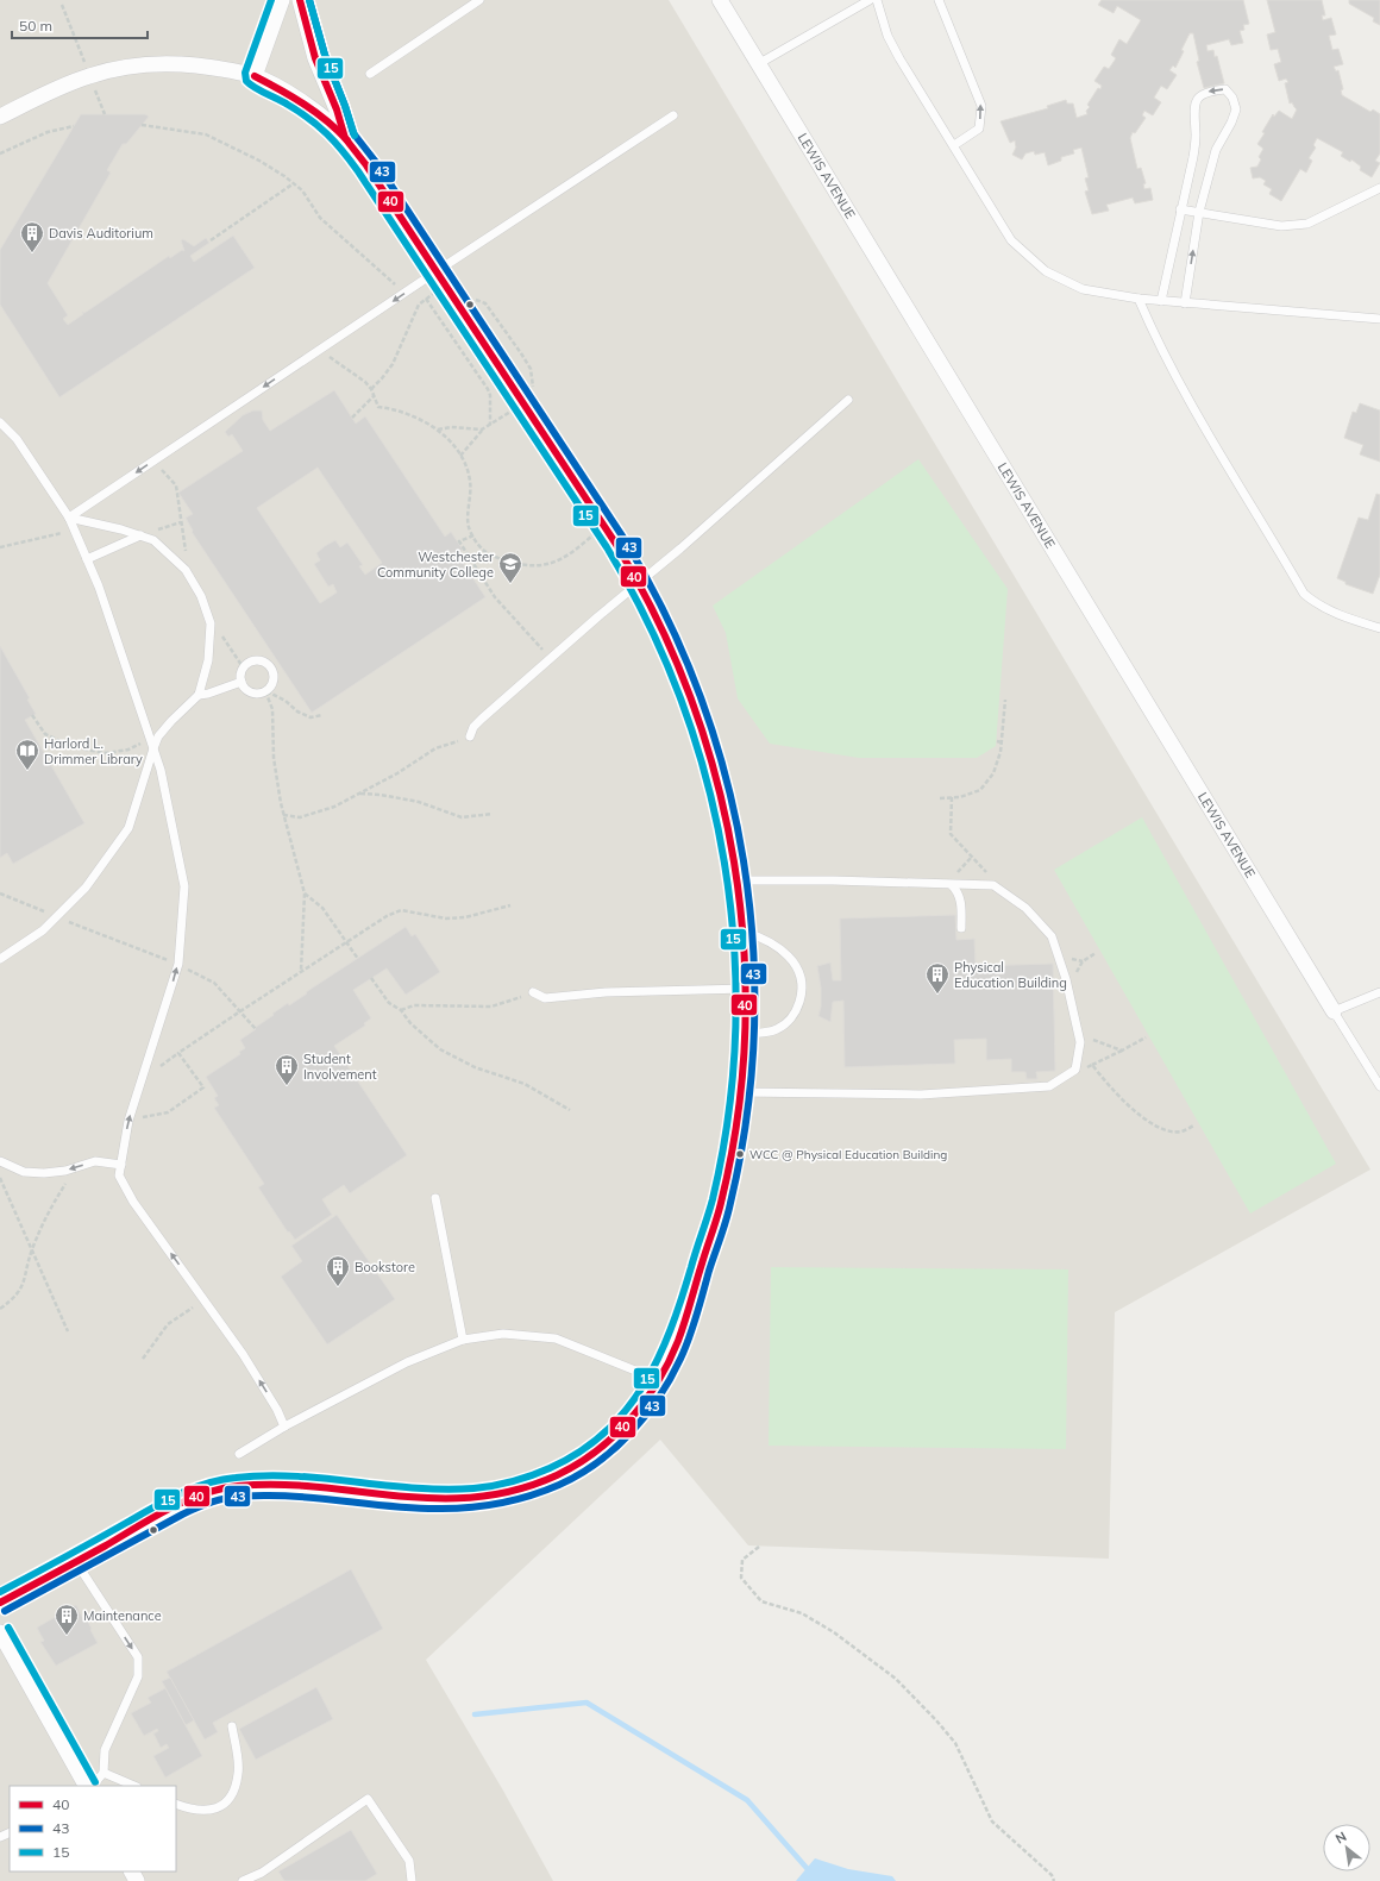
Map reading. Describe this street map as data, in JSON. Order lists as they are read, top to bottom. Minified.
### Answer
{"streets":{"street":["LEWIS AVENUE"]},"places":{"building":["Davis Auditorium","Physical Education Building","Student Involvement","Bookstore","Maintenance"],"school or university":["Westchester Community College"],"library":["Harlord L. Drimmer Library"],"other":["WCC @ Physical Education Building"]},"lines":["transit line 40","transit line 43","transit line 15"],"legend":["40","43","15"],"scale_bar":"50 m","north":"top left"}
